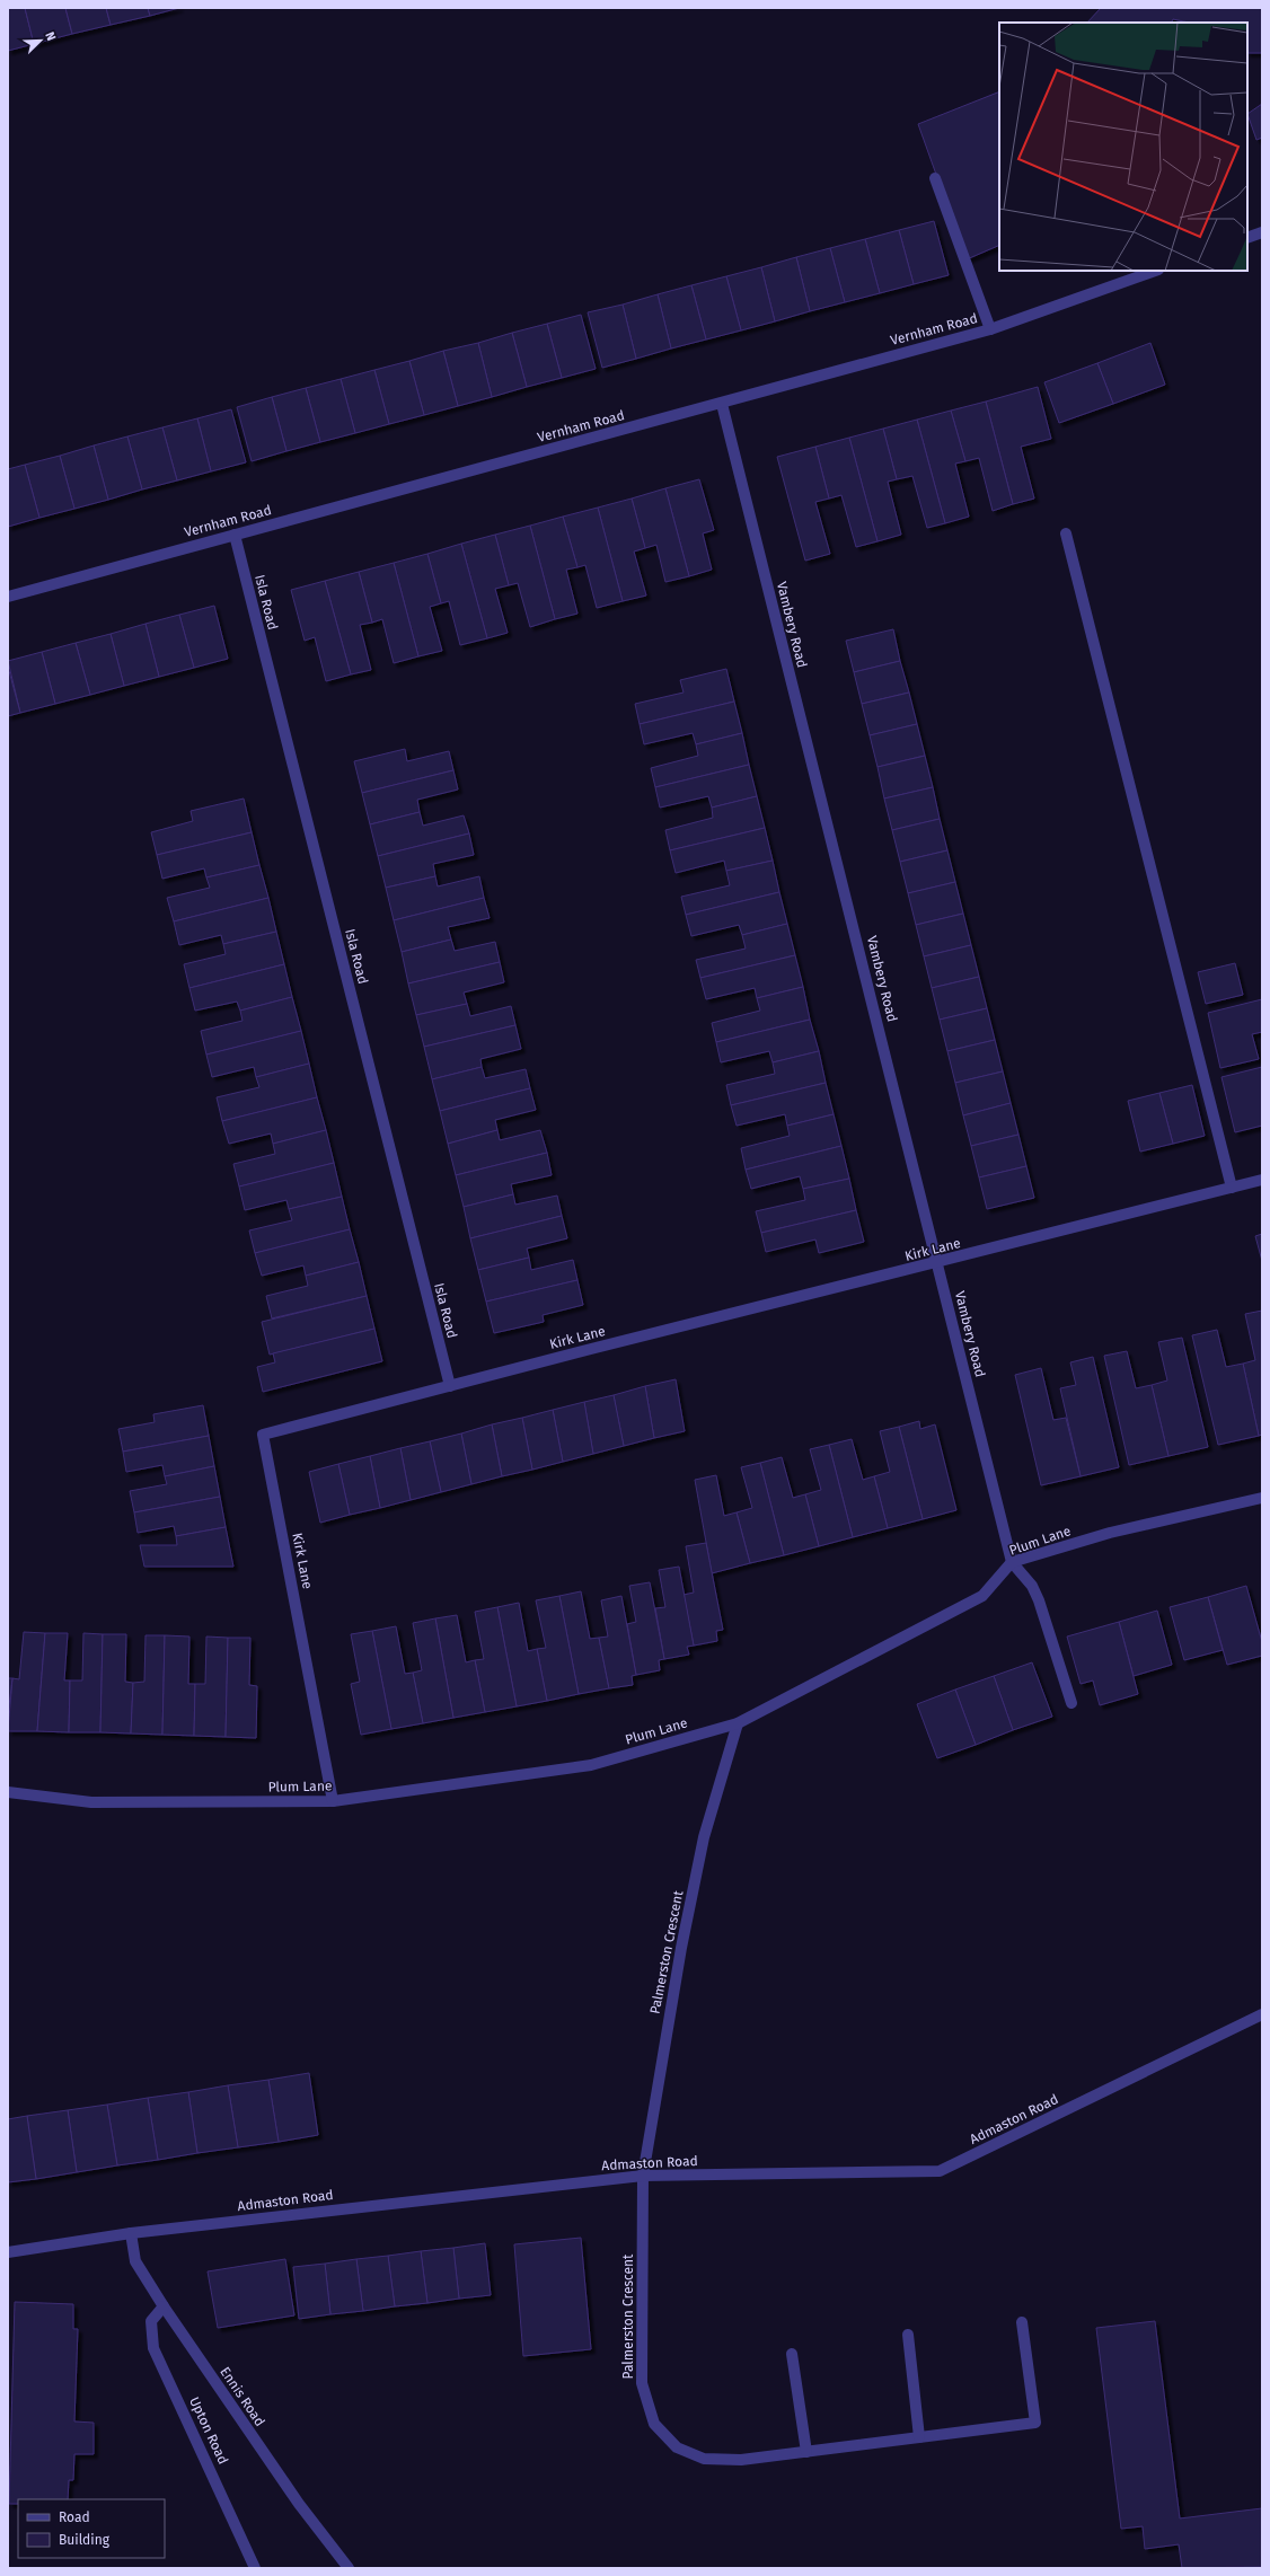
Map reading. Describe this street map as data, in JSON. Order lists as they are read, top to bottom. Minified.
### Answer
{"streets":{"street":["Vernham Road","Isla Road","Vambery Road","Kirk Lane","Plum Lane","Palmerston Crescent","Admaston Road","Ennis Road","Upton Road"]},"crossings":[["Vernham Road","Isla Road"],["Vernham Road","Vambery Road"],["Isla Road","Kirk Lane"],["Vambery Road","Kirk Lane"],["Vambery Road","Plum Lane"],["Kirk Lane","Plum Lane"],["Plum Lane","Palmerston Crescent"],["Palmerston Crescent","Admaston Road"],["Admaston Road","Ennis Road"],["Ennis Road","Upton Road"]],"legend":["Road","Building"],"north":"top right"}
